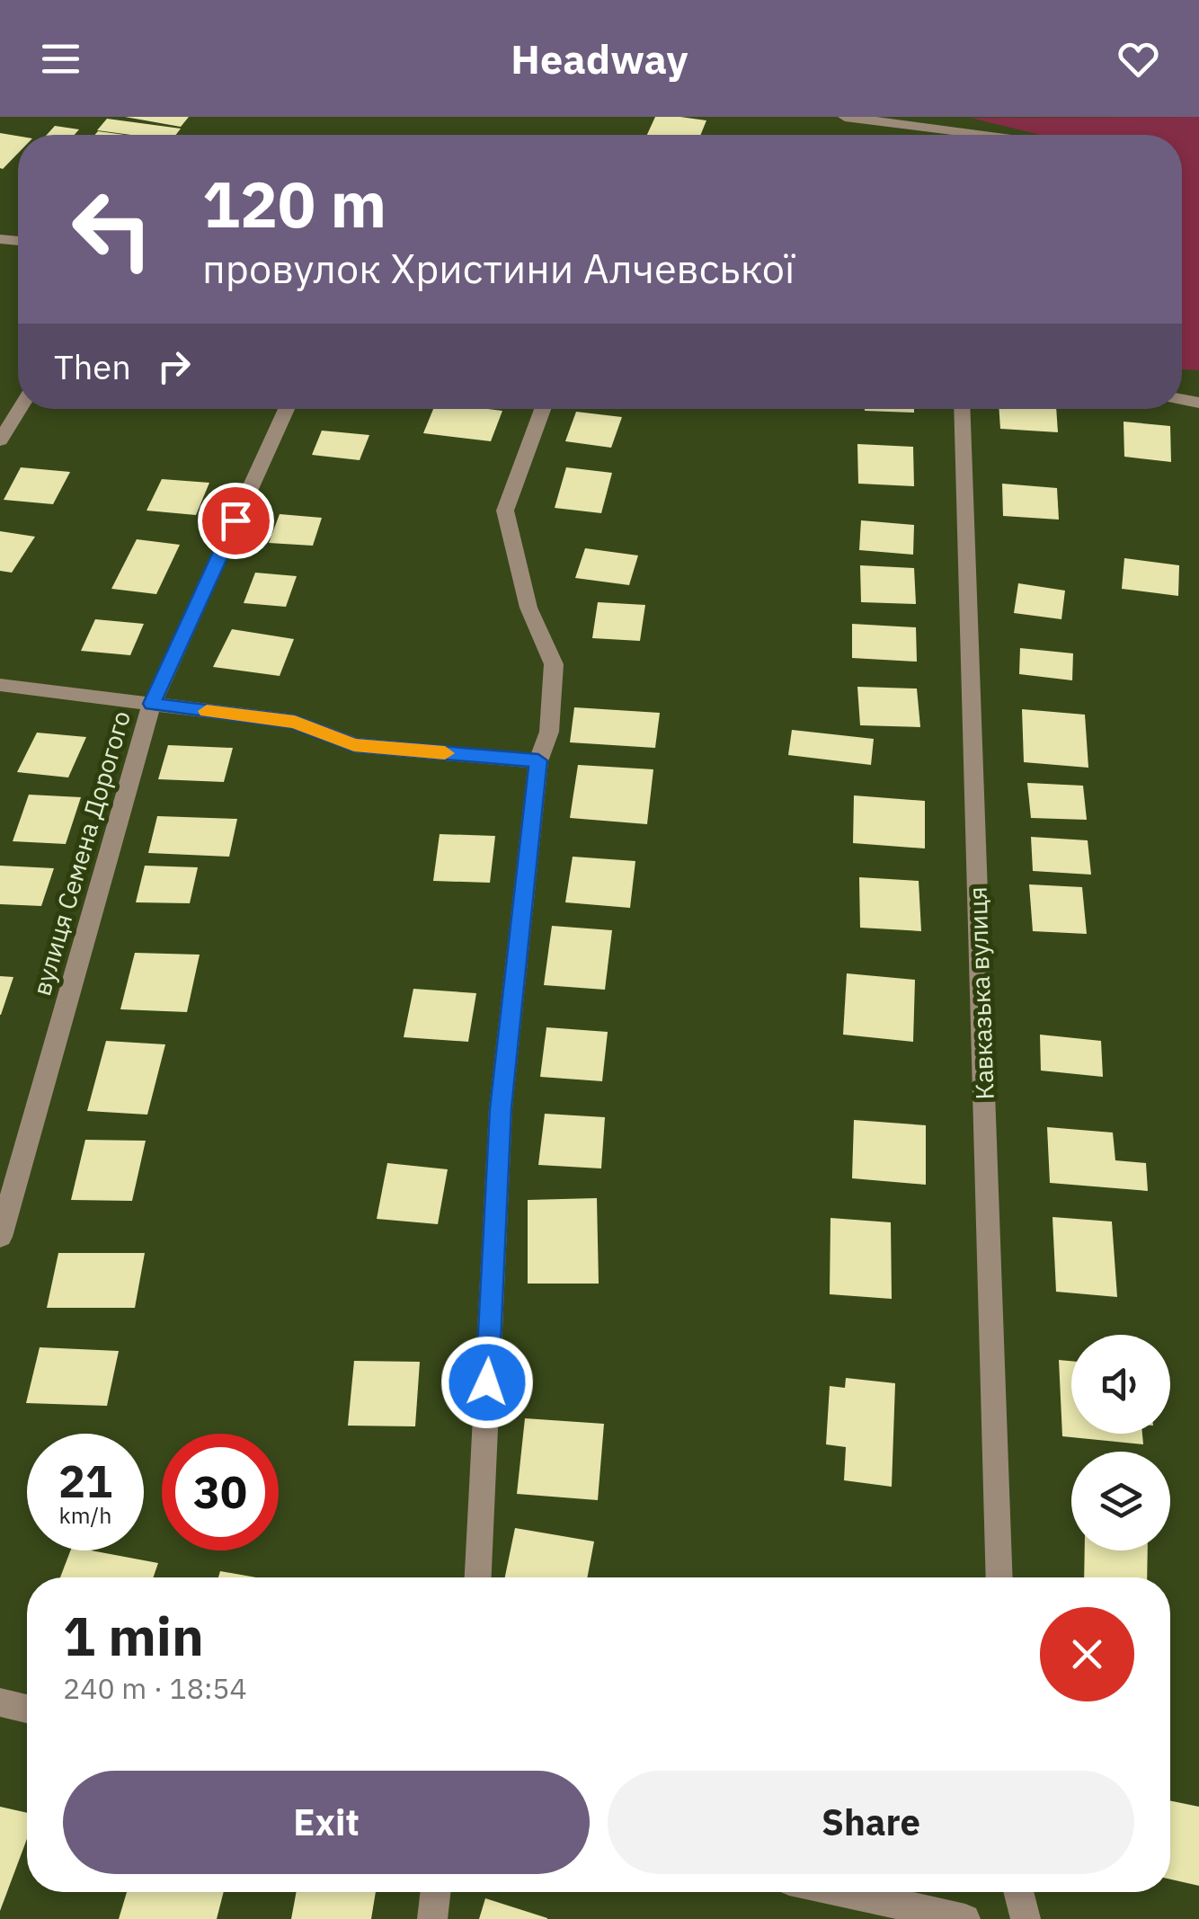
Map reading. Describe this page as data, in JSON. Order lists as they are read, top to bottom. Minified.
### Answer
{"streets":{"street":["вулиця Семена Дорогого","Кавказька вулиця"]},"page":{"header":"Headway","turn":["120 m","провулок Христини Алчевської"],"then":"Then","speed":"21 km/h","limit":"30","heading":["1 min","240 m · 18:54"],"buttons":["Exit","Share"]}}
